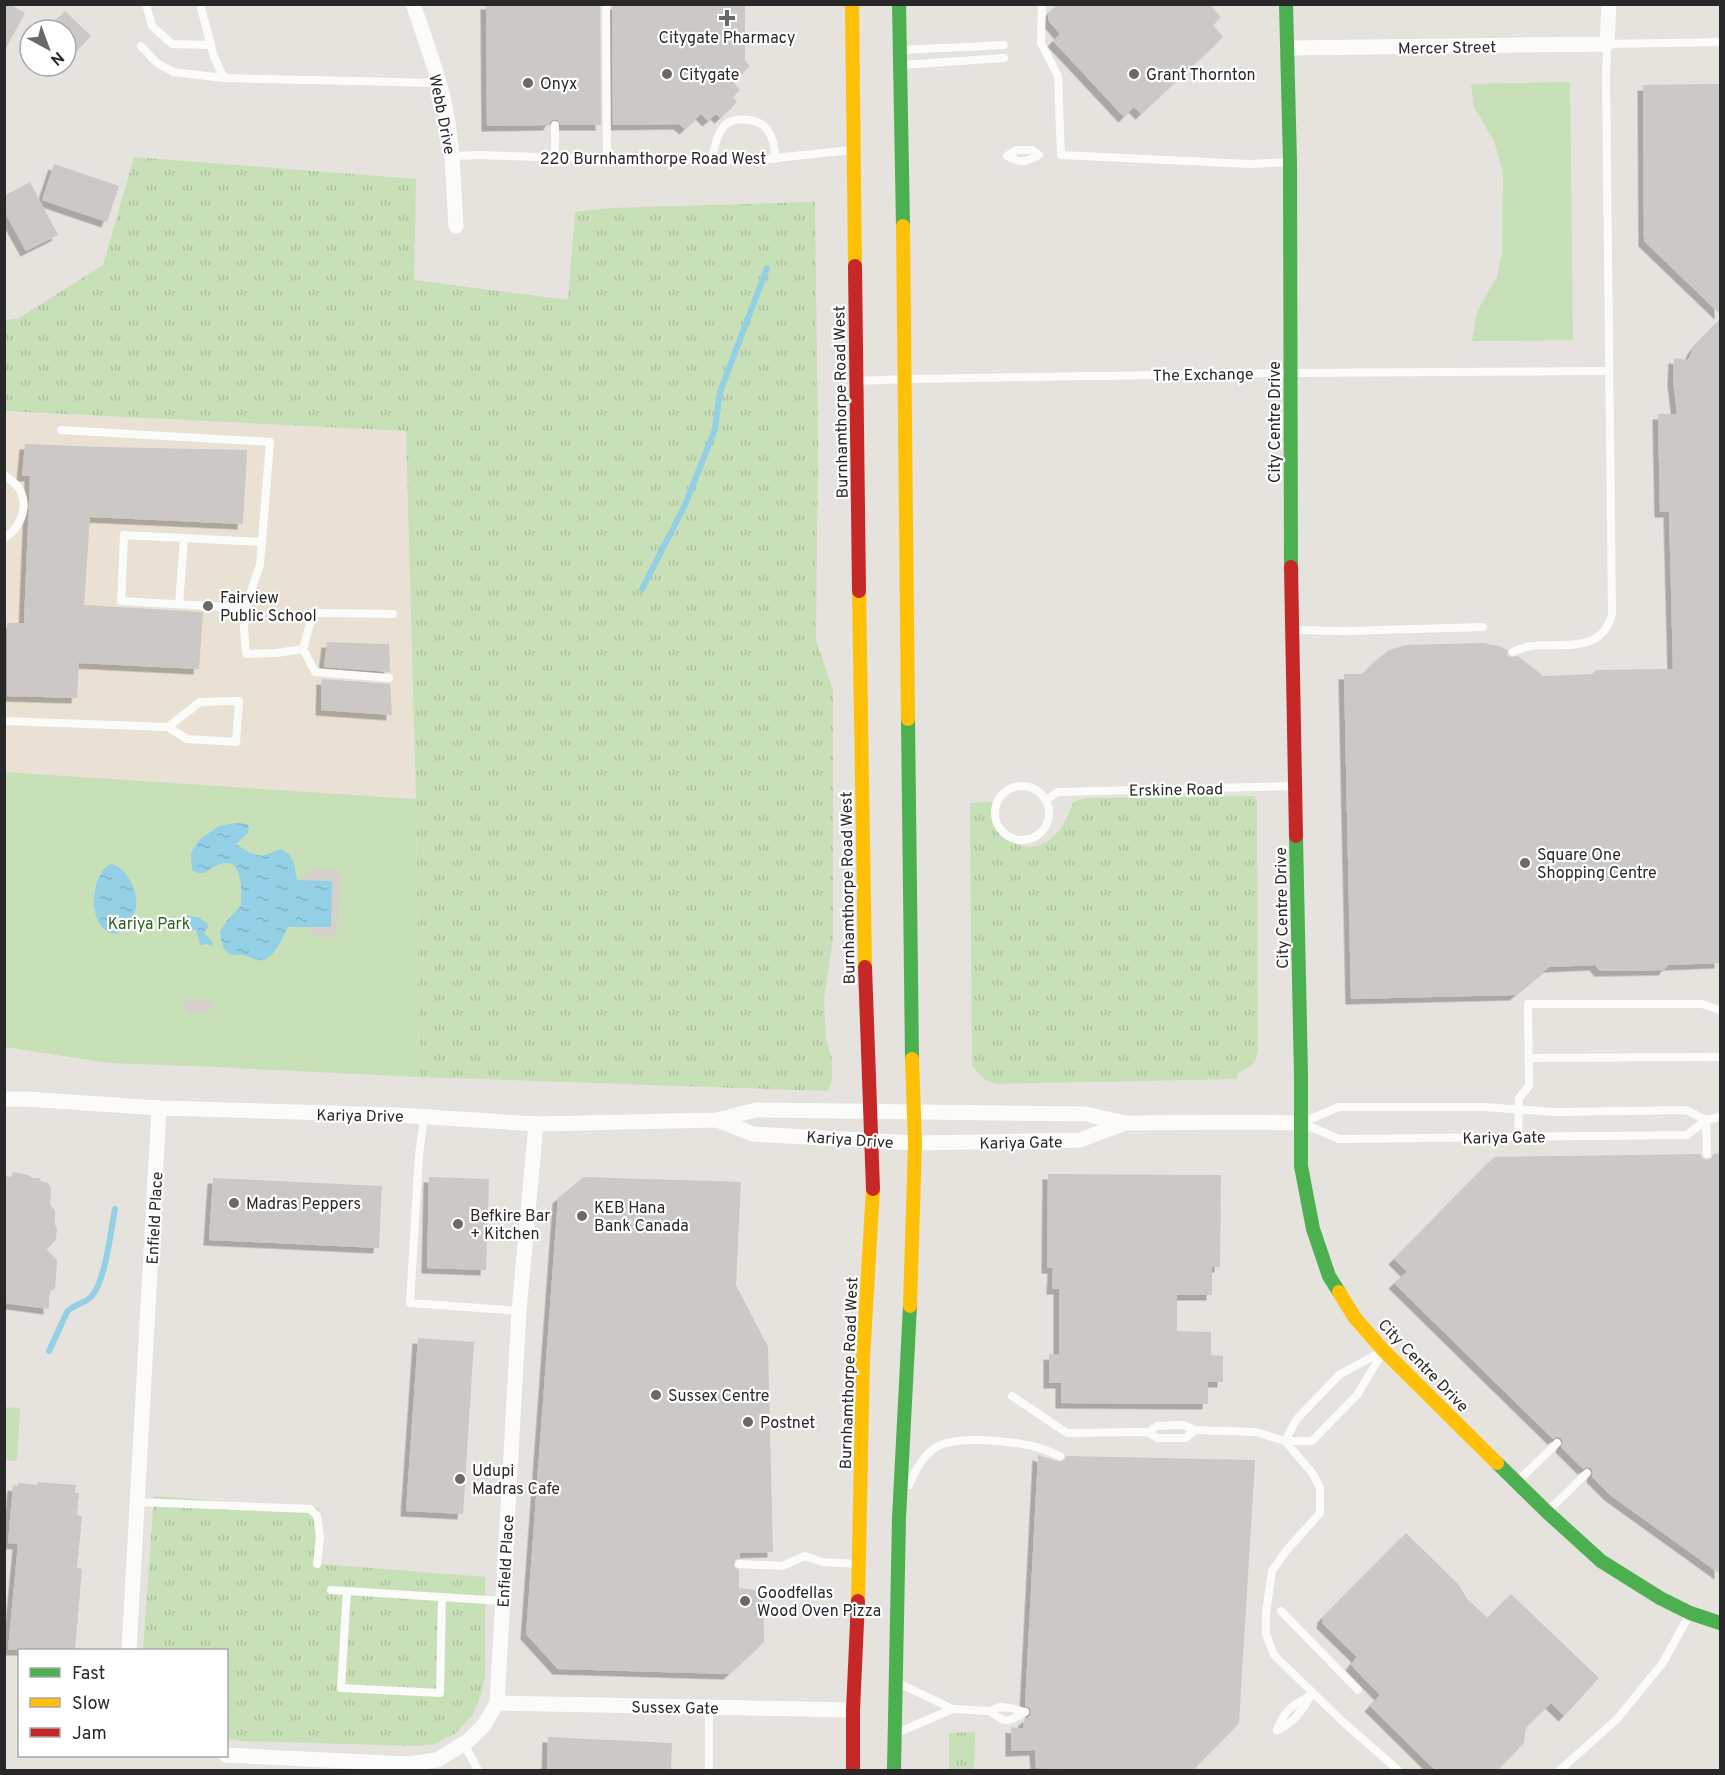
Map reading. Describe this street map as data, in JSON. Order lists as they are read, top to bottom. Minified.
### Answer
{"streets":{"main road":["Burnhamthorpe Road West","City Centre Drive"],"street":["Mercer Street","Webb Drive","Kariya Drive","Kariya Gate","Enfield Place","Sussex Gate"],"lane":["220 Burnhamthorpe Road West","The Exchange","Erskine Road"]},"crossings":[["Mercer Street","City Centre Drive"],["Webb Drive","220 Burnhamthorpe Road West"],["220 Burnhamthorpe Road West","Burnhamthorpe Road West"],["The Exchange","Burnhamthorpe Road West"],["The Exchange","City Centre Drive"],["Burnhamthorpe Road West","Kariya Drive"],["Burnhamthorpe Road West","Sussex Gate"],["City Centre Drive","Erskine Road"],["City Centre Drive","Kariya Gate"],["Kariya Drive","Kariya Gate"],["Kariya Drive","Enfield Place"],["Enfield Place","Sussex Gate"]],"parks":["Kariya Park"],"places":{"health":["Citygate Pharmacy"],"other":["Citygate","Grant Thornton","Onyx","Fairview Public School","Square One Shopping Centre","Madras Peppers","KEB Hana Bank Canada","Befkire Bar + Kitchen","Sussex Centre","Postnet","Udupi Madras Cafe","Goodfellas Wood Oven Pizza"]},"legend":["Fast","Slow","Jam"],"north":"bottom right"}
